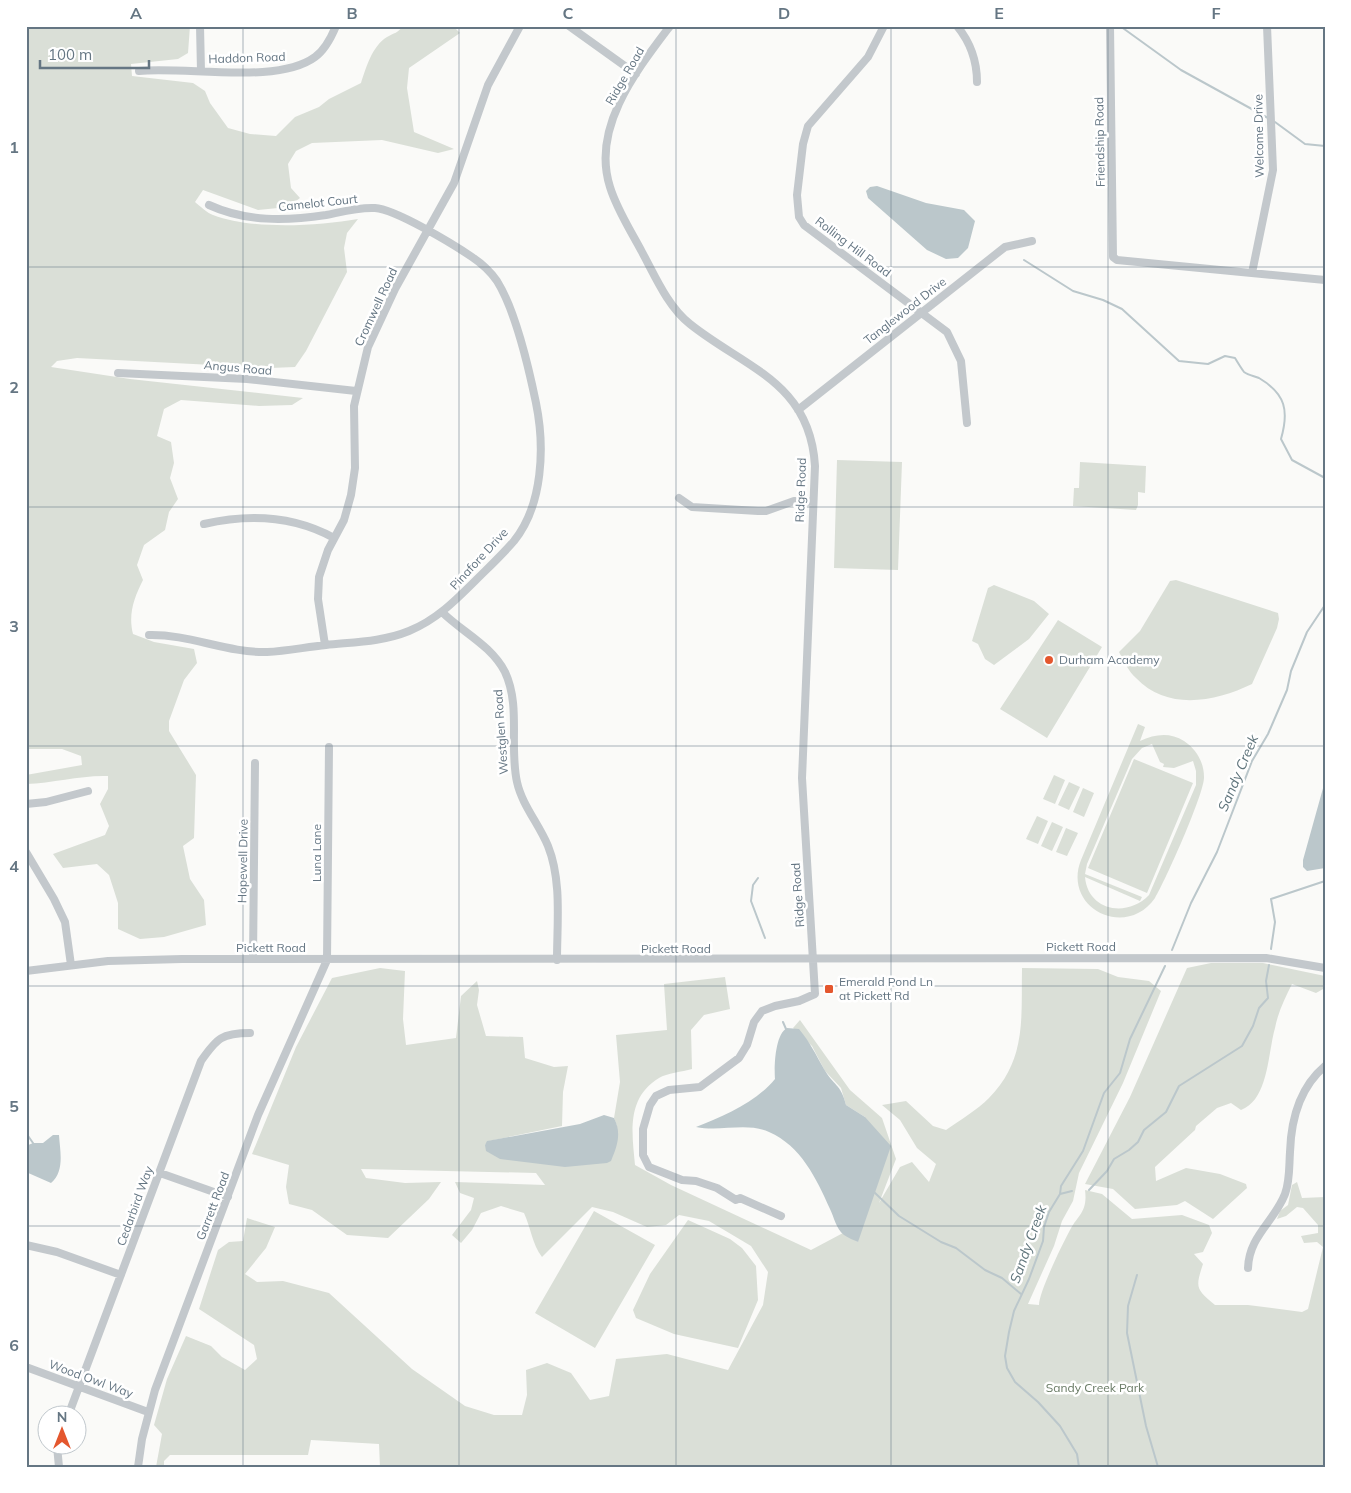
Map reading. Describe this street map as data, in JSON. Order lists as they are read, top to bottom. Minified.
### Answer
{"streets":{"street":["Haddon Road","Ridge Road","Welcome Drive","Friendship Road","Camelot Court","Rolling Hill Road","Cromwell Road","Tanglewood Drive","Angus Road","Pinafore Drive","Westglen Road","Luna Lane","Hopewell Drive","Pickett Road","Cedarbird Way","Garrett Road","Wood Owl Way"]},"crossings":[["Ridge Road","Tanglewood Drive"],["Ridge Road","Pickett Road"],["Welcome Drive","Friendship Road"],["Camelot Court","Cromwell Road"],["Camelot Court","Pinafore Drive"],["Rolling Hill Road","Tanglewood Drive"],["Cromwell Road","Angus Road"],["Cromwell Road","Pinafore Drive"],["Pinafore Drive","Westglen Road"],["Westglen Road","Pickett Road"],["Luna Lane","Pickett Road"],["Luna Lane","Garrett Road"],["Hopewell Drive","Pickett Road"],["Pickett Road","Garrett Road"],["Cedarbird Way","Wood Owl Way"],["Garrett Road","Wood Owl Way"]],"water":["Sandy Creek"],"parks":["Sandy Creek Park"],"places":{"other":["Durham Academy"],"transit":["Emerald Pond Ln at Pickett Rd"]},"scale_bar":"100 m","north":"top","grid":{"columns":["A","B","C","D","E","F"],"rows":["1","2","3","4","5","6"]}}
